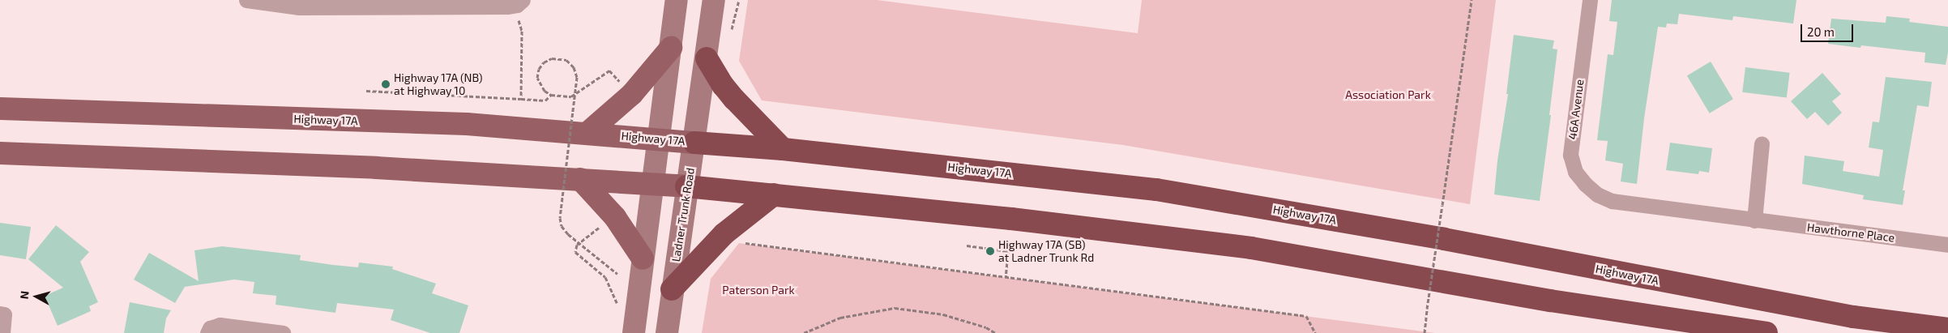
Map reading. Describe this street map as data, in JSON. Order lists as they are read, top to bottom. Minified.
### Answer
{"streets":{"highway":["Highway 17A"],"main road":["Ladner Trunk Road"],"street":["46A Avenue","Hawthorne Place"]},"crossings":[["46A Avenue","Hawthorne Place"],["Highway 17A","Ladner Trunk Road"]],"parks":["Association Park","Paterson Park"],"places":["Highway 17A (NB) at Highway 10","Highway 17A (SB) at Ladner Trunk Rd"],"scale_bar":"20 m","north":"left"}
